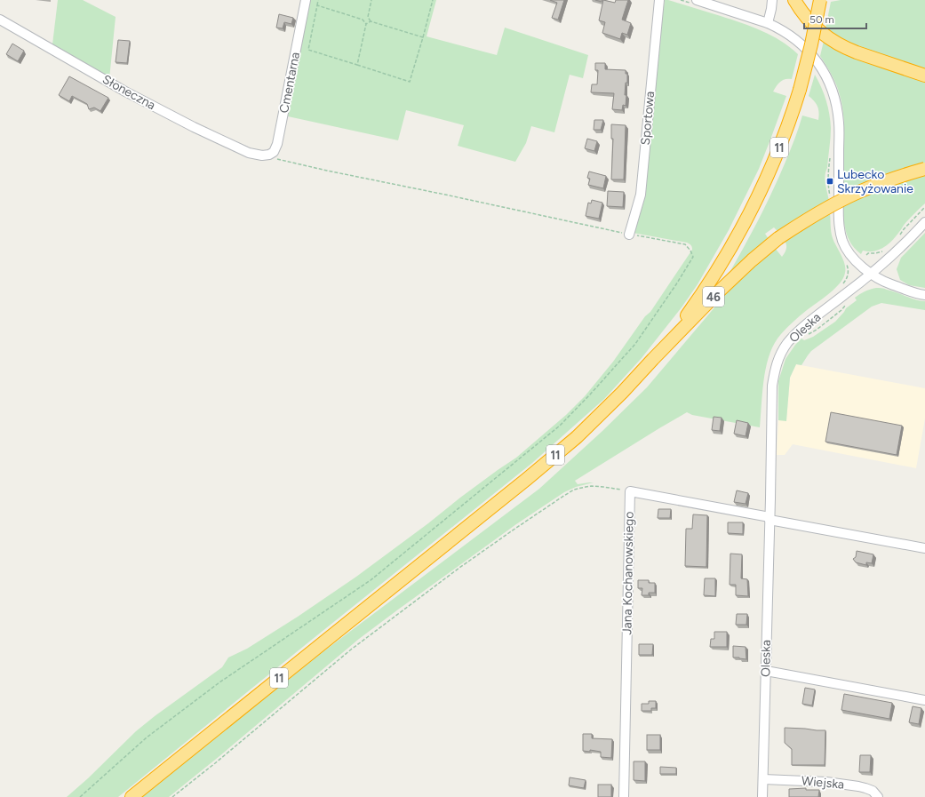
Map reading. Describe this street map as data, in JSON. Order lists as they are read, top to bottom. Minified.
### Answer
{"streets":{"highway":["11","46"],"street":["Cmentarna","Słoneczna","Sportowa","Oleska","Jana Kochanowskiego","Wiejska"]},"crossings":[["Cmentarna","Słoneczna"],["11","46"],["Oleska","Wiejska"]],"places":{"transit":["Lubecko Skrzyżowanie"]},"scale_bar":"50 m"}
